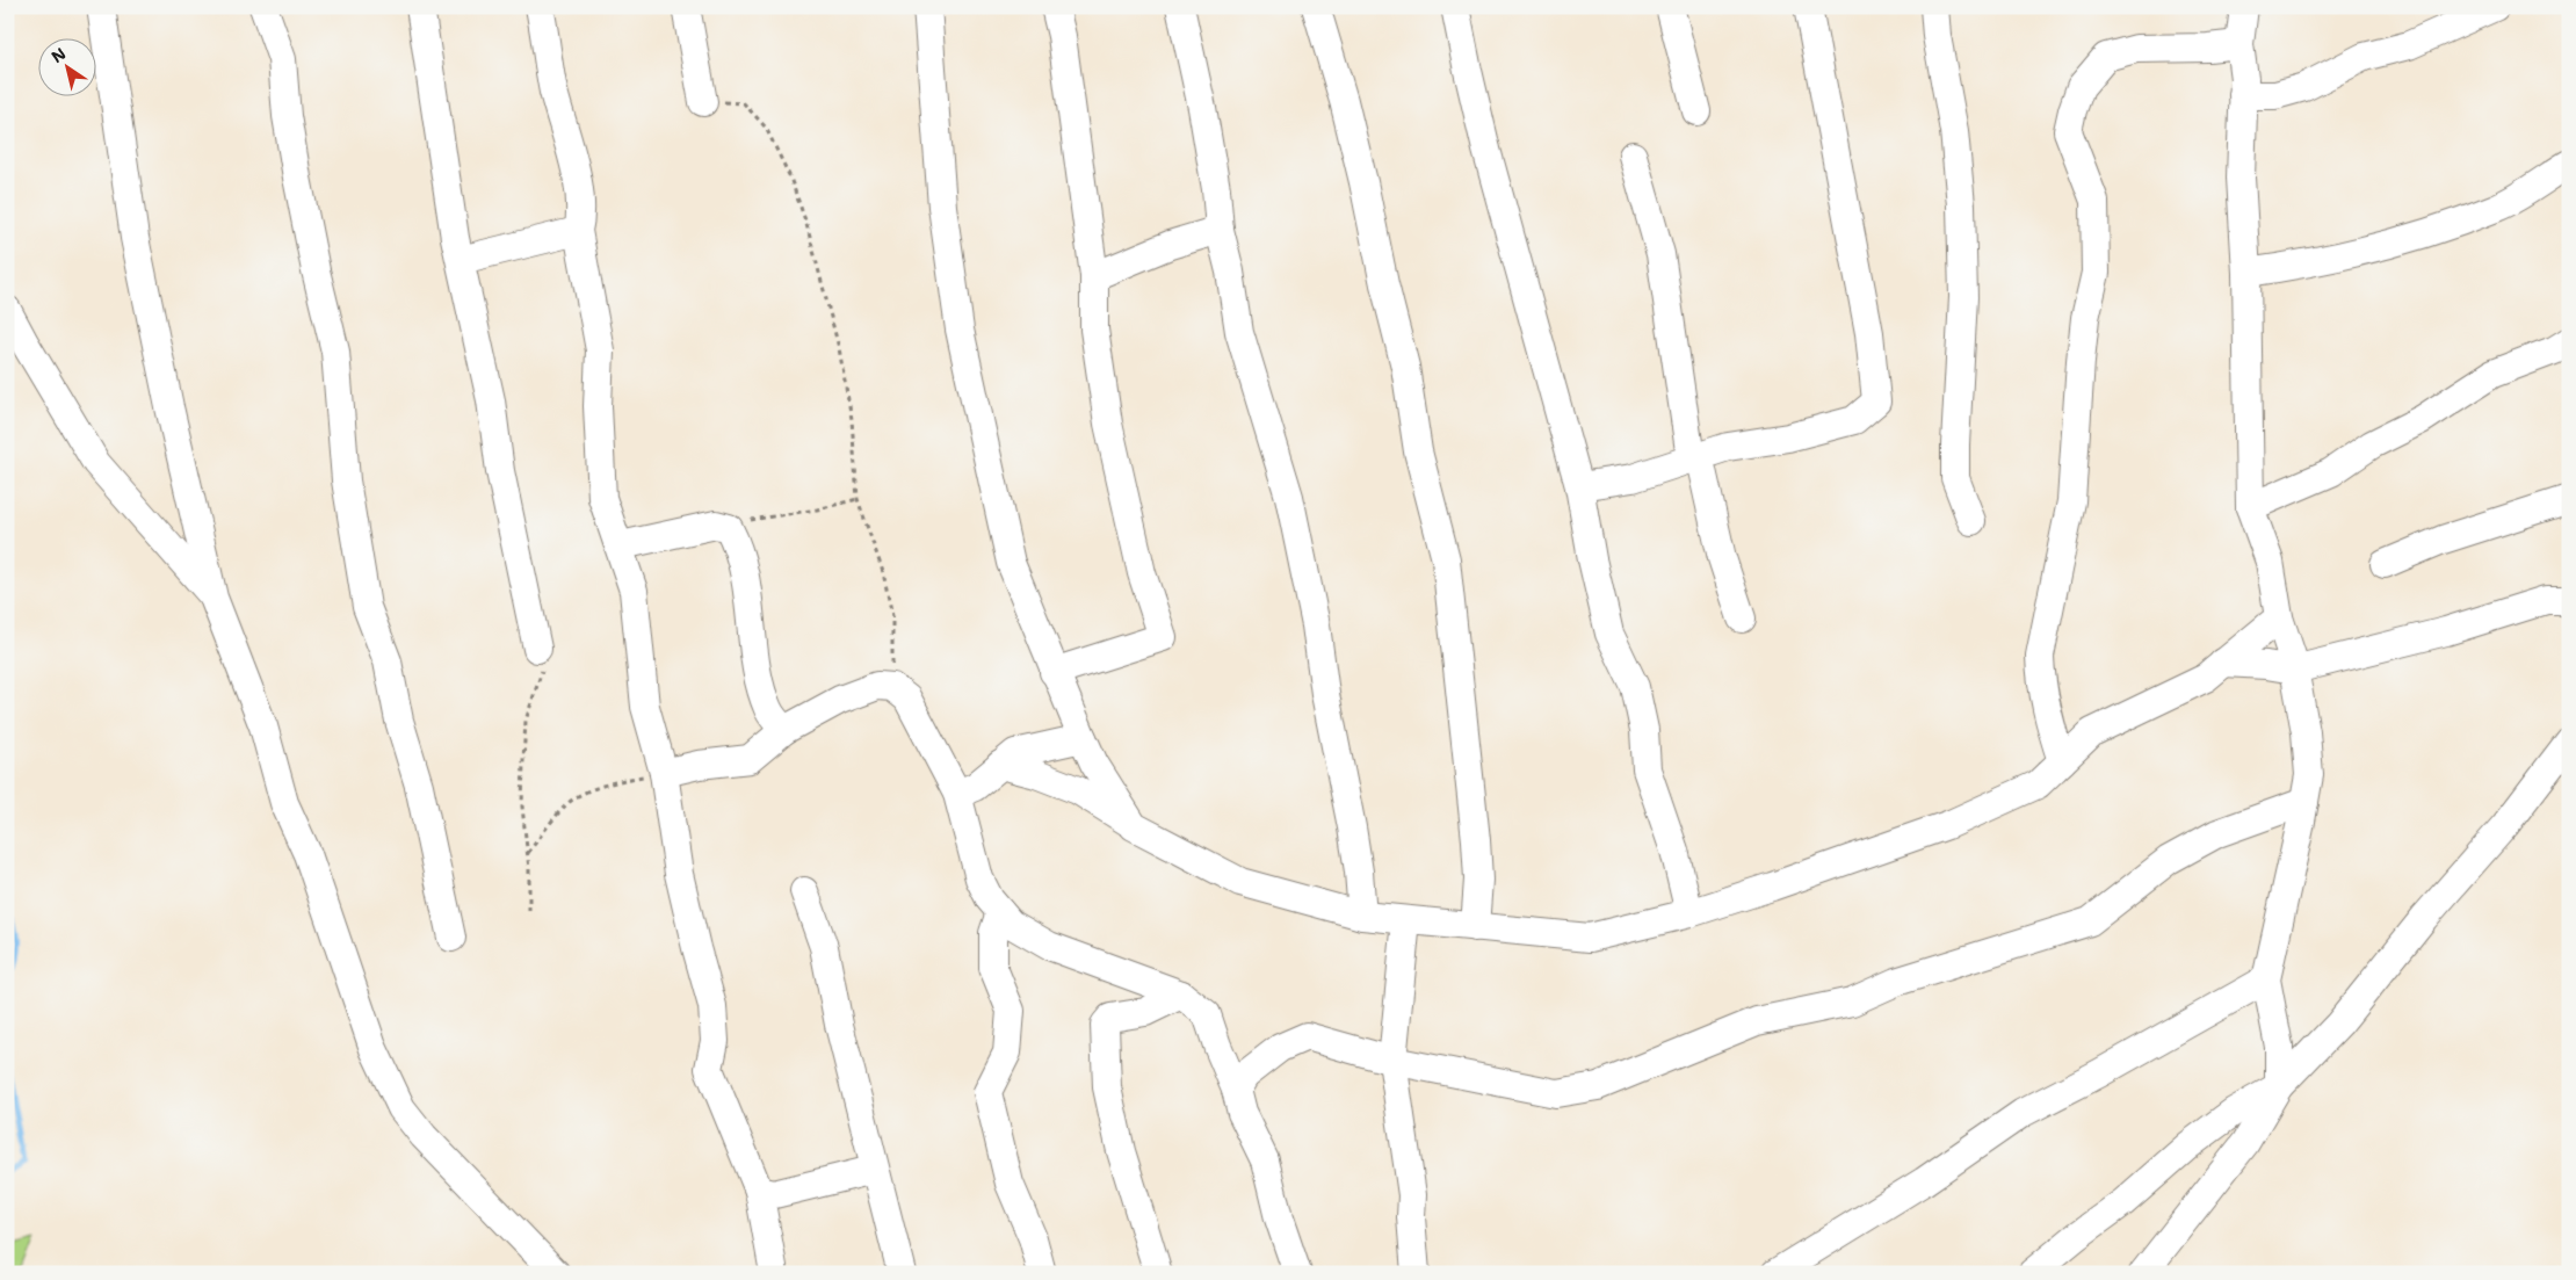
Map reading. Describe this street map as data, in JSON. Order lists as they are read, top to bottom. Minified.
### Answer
{"north":"top left"}
